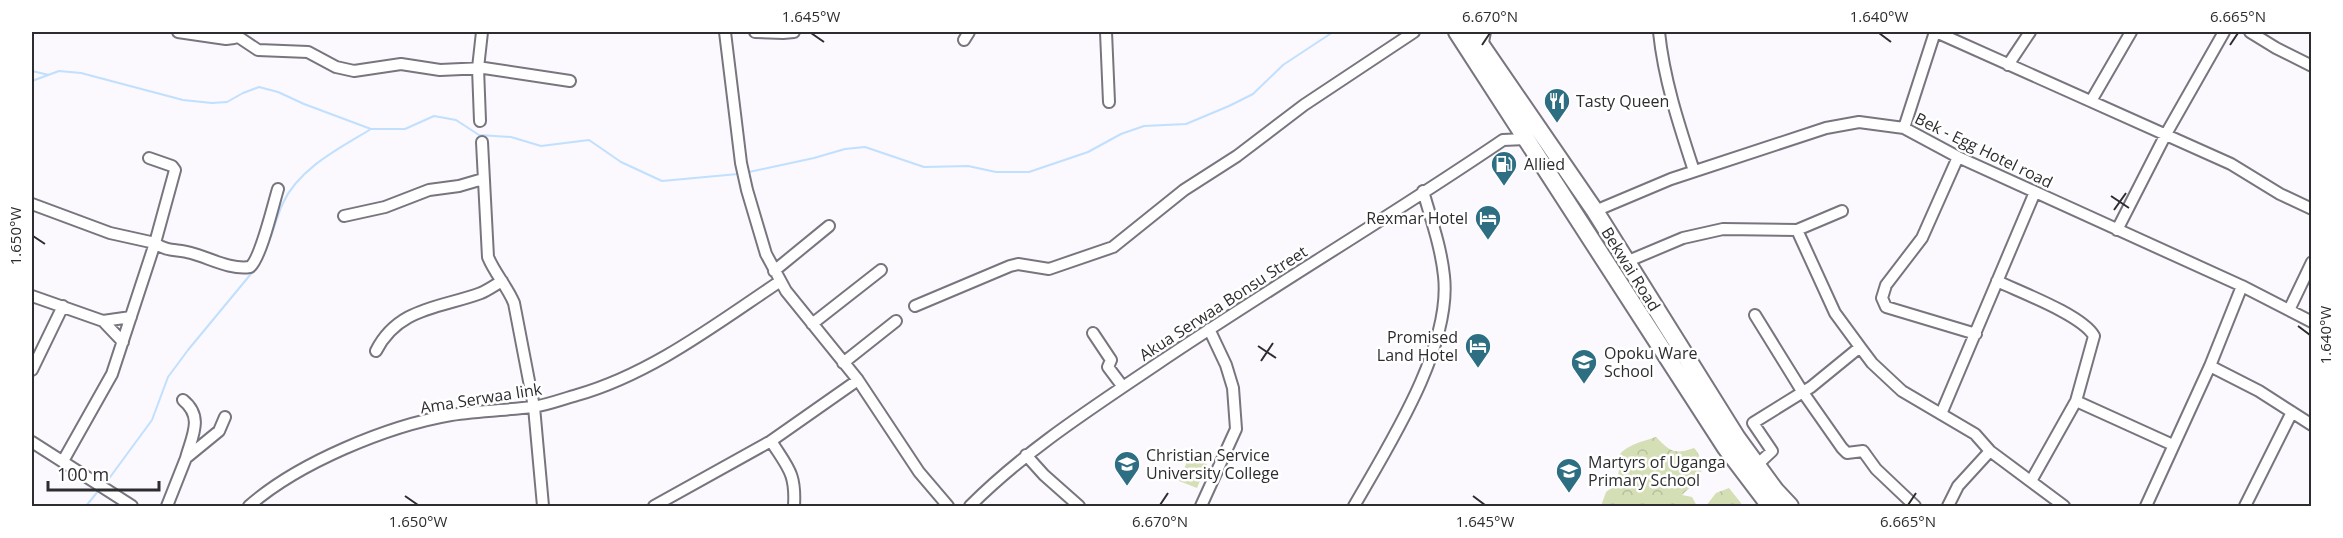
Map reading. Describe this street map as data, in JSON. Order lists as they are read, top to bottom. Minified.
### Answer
{"streets":{"highway":["Bekwai Road"],"street":["Bek - Egg Hotel road","Akua Serwaa Bonsu Street","Ama Serwaa link"]},"crossings":[["Bek - Egg Hotel road","Bekwai Road"]],"places":{"restaurant":["Tasty Queen"],"fuel station":["Allied"],"hotel":["Rexmar Hotel","Promised Land Hotel"],"school or university":["Opoku Ware School","Christian Service University College","Martyrs of Uganga Primary School"]},"scale_bar":"100 m","coordinates":["1.645°W","6.670°N","1.640°W","6.665°N","1.650°W"]}
